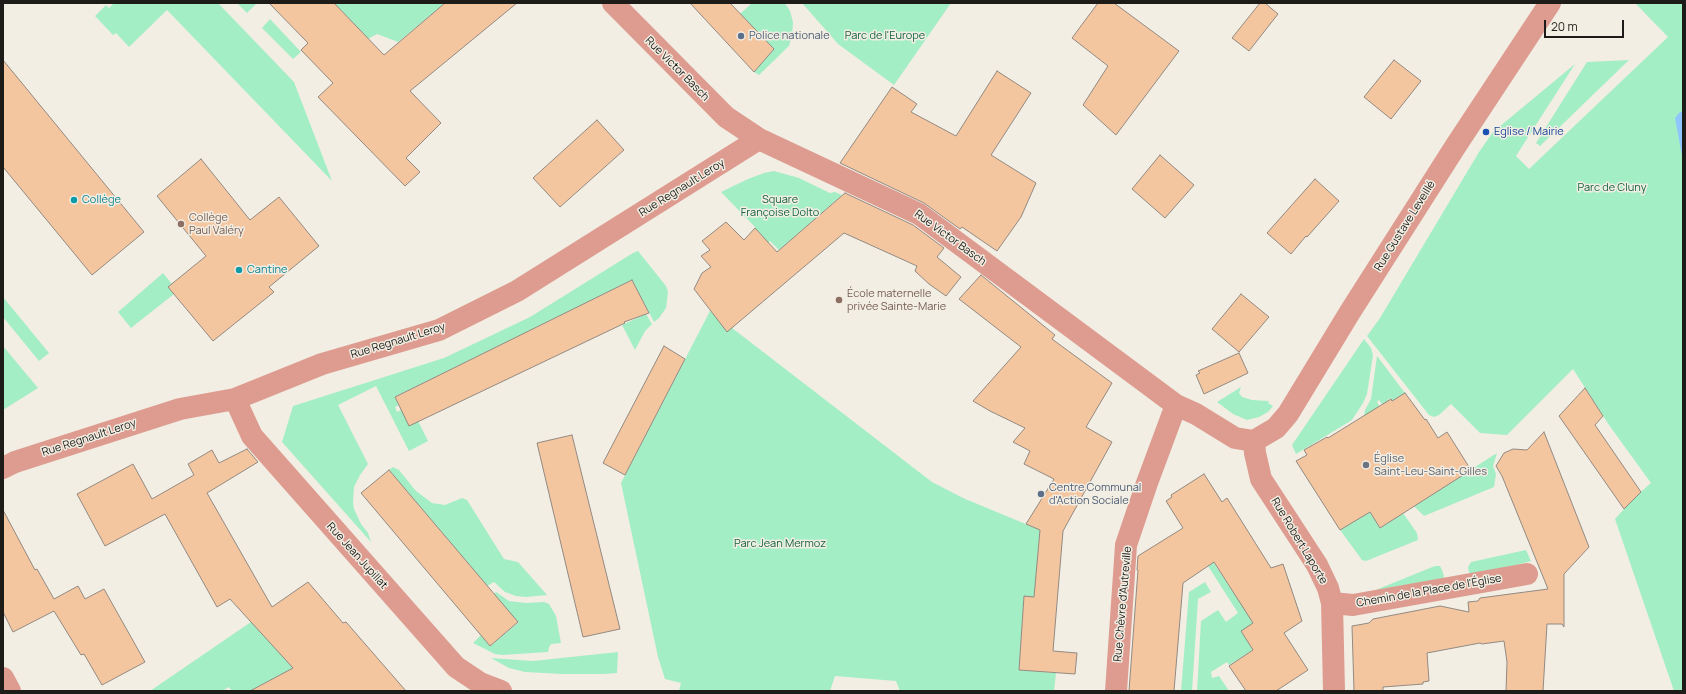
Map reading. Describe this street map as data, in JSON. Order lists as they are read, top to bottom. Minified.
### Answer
{"streets":{"street":["Rue Victor Basch","Rue Regnault Leroy","Rue Gustave Leveillé","Rue Robert Laporte","Rue Jean Jupillat","Chemin de la Place de l'Église","Rue Chèvre d'Autreville"]},"crossings":[["Rue Victor Basch","Rue Regnault Leroy"],["Rue Victor Basch","Rue Gustave Leveillé"],["Rue Victor Basch","Rue Robert Laporte"],["Rue Victor Basch","Rue Chèvre d'Autreville"],["Rue Regnault Leroy","Rue Jean Jupillat"],["Rue Gustave Leveillé","Rue Robert Laporte"],["Rue Robert Laporte","Chemin de la Place de l'Église"]],"parks":["Parc de l'Europe","Parc de Cluny","Square Françoise Dolto","Parc Jean Mermoz"],"places":["Police nationale","Eglise / Mairie","Collège","Collège Paul Valéry","Cantine","École maternelle privée Sainte-Marie","Église Saint-Leu-Saint-Gilles","Centre Communal d'Action Sociale"],"scale_bar":"20 m"}
